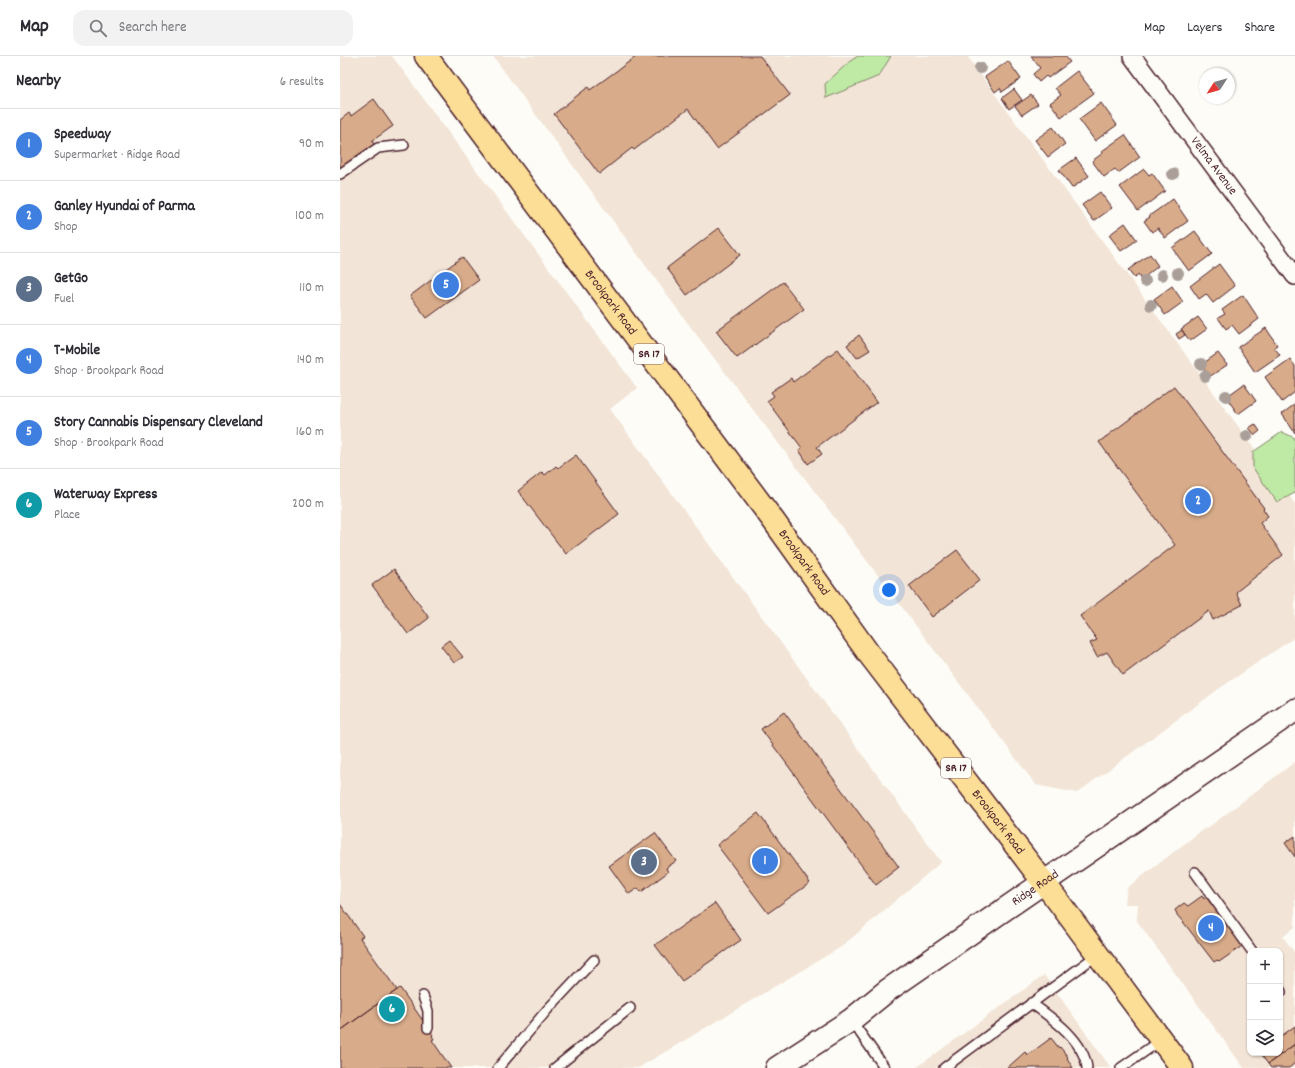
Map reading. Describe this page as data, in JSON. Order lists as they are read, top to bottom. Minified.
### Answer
{"streets":{"main road":["Brookpark Road","SR 17","Ridge Road"],"street":["Velma Avenue"]},"crossings":[["Brookpark Road","Ridge Road"]],"north":"bottom left","page":{"header":"Map","search":"Search here","nav":["Map","Layers","Share"],"heading":["Nearby","6 results"],"list":[{"mark":"1","name":"Speedway","note":"Supermarket · Ridge Road","value":"90 m"},{"mark":"2","name":"Ganley Hyundai of Parma","note":"Shop","value":"100 m"},{"mark":"3","name":"GetGo","note":"Fuel","value":"110 m"},{"mark":"4","name":"T-Mobile","note":"Shop · Brookpark Road","value":"140 m"},{"mark":"5","name":"Story Cannabis Dispensary Cleveland","note":"Shop · Brookpark Road","value":"160 m"},{"mark":"6","name":"Waterway Express","note":"Place","value":"200 m"}],"pins":["5","2","1","3","4","6"],"map_buttons":["+","−"]}}
